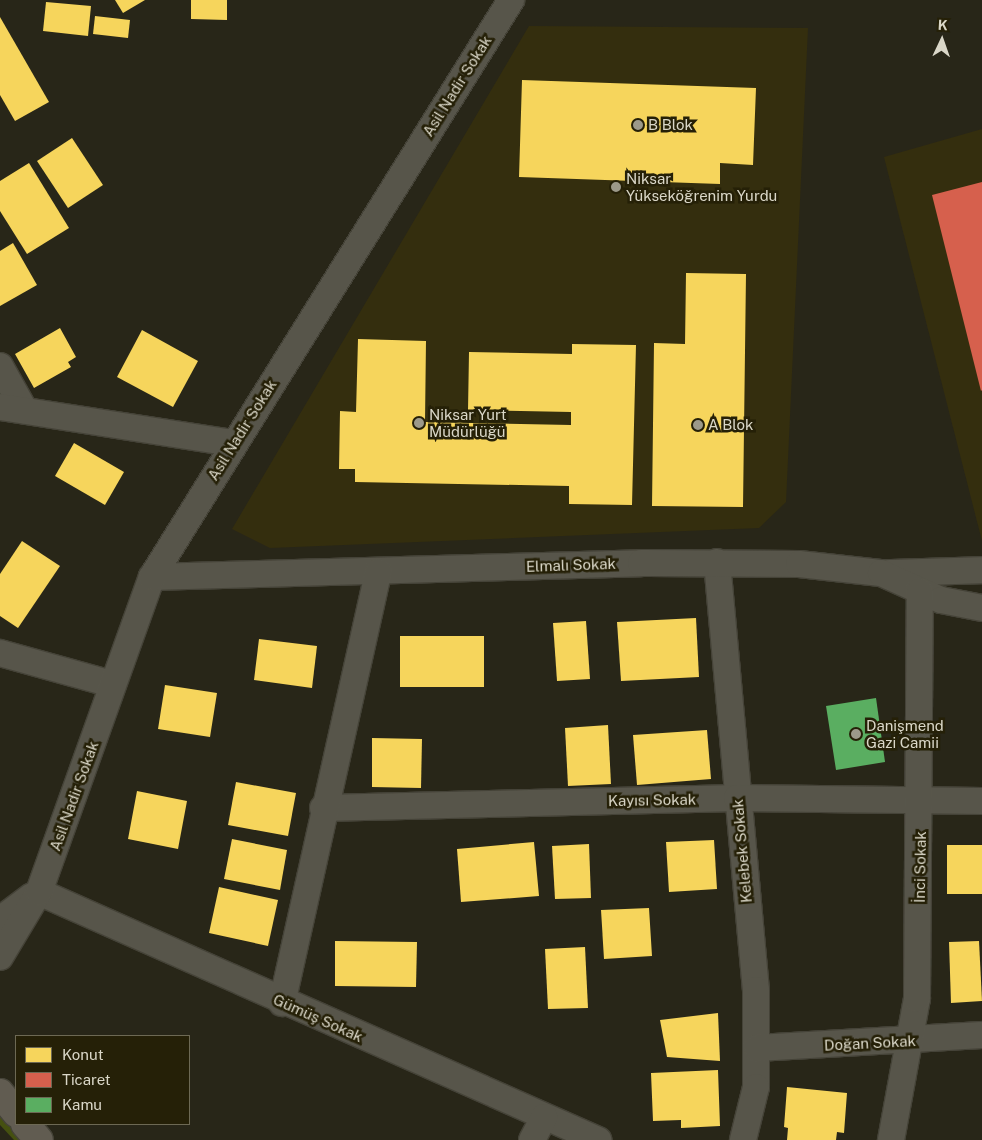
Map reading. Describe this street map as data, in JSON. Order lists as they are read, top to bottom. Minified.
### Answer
{"streets":{"street":["Asil Nadir Sokak","Elmalı Sokak","Kayısı Sokak","Kelebek Sokak","İnci Sokak","Gümüş Sokak","Doğan Sokak"]},"crossings":[["Asil Nadir Sokak","Elmalı Sokak"],["Asil Nadir Sokak","Gümüş Sokak"],["Elmalı Sokak","Kelebek Sokak"],["Elmalı Sokak","İnci Sokak"],["Kayısı Sokak","Kelebek Sokak"],["Kayısı Sokak","İnci Sokak"],["Kelebek Sokak","Doğan Sokak"],["İnci Sokak","Doğan Sokak"]],"places":["B Blok","Niksar Yükseköğrenim Yurdu","Niksar Yurt Müdürlüğü","A Blok","Danişmend Gazi Camii"],"legend":["Konut","Ticaret","Kamu"],"north":"top"}
